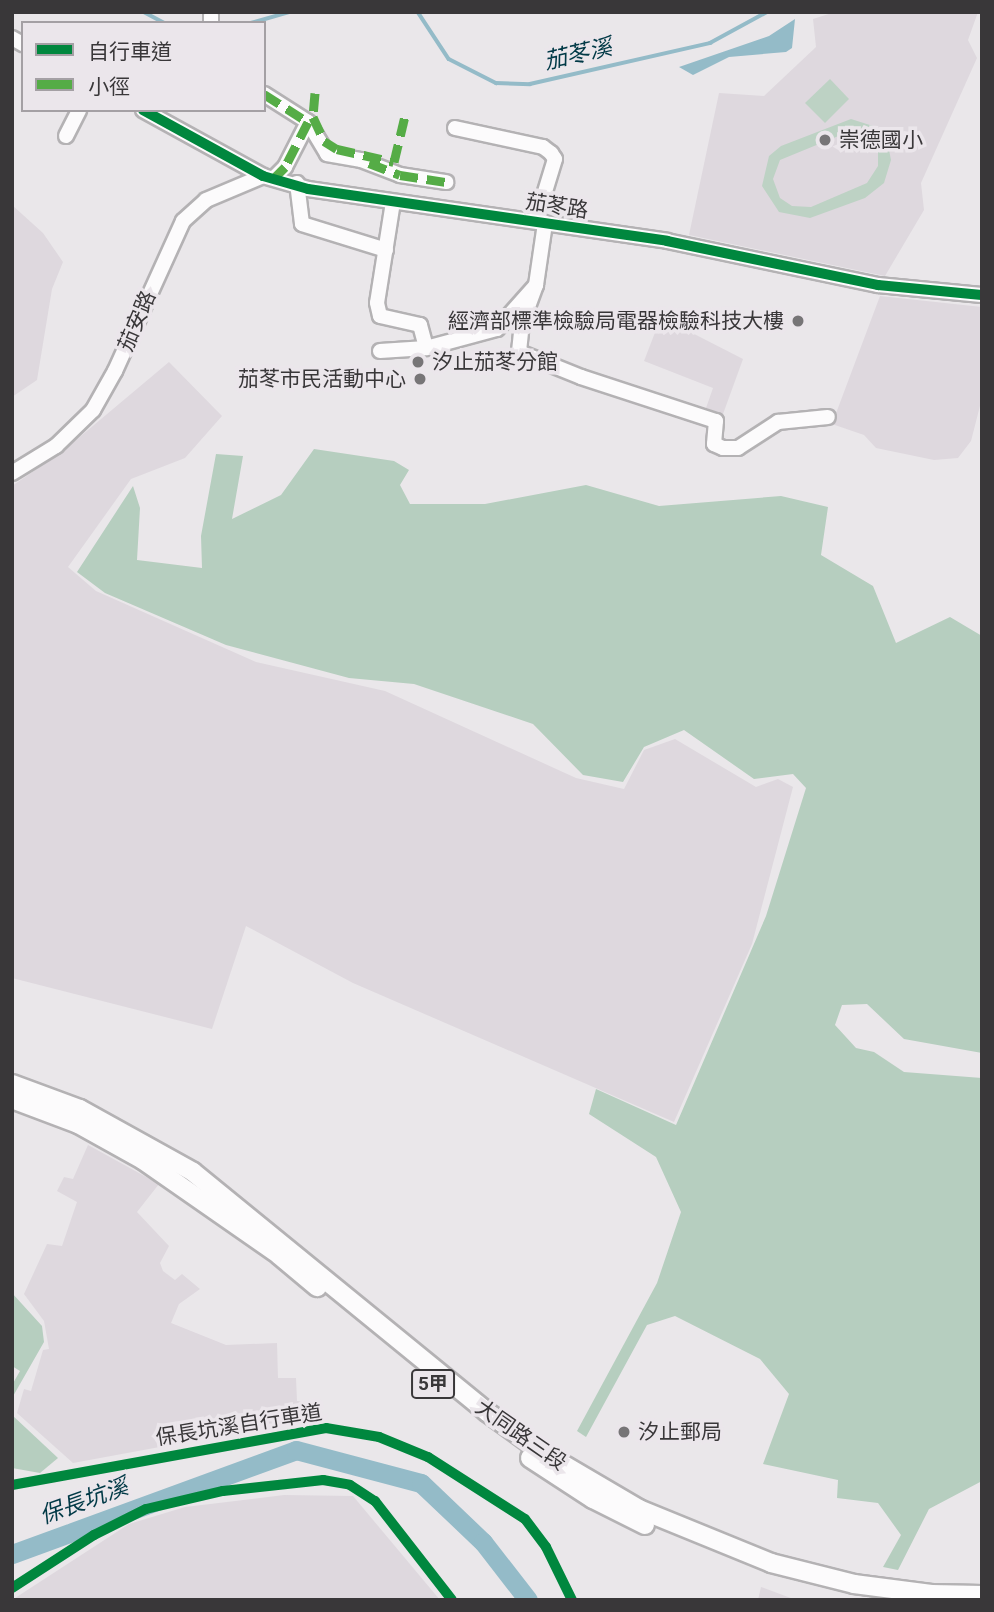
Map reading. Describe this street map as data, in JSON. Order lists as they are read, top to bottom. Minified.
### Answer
{"streets":{"main road":["5甲","大同路三段"],"street":["茄苳路","茄安路"],"cycle path":["保長坑溪自行車道"]},"crossings":[["茄苳路","茄安路"]],"water":["茄苳溪","保長坑溪"],"places":["崇德國小","經濟部標準檢驗局電器檢驗科技大樓","汐止茄苳分館","茄苳市民活動中心","汐止郵局"],"legend":["自行車道","小徑"]}
